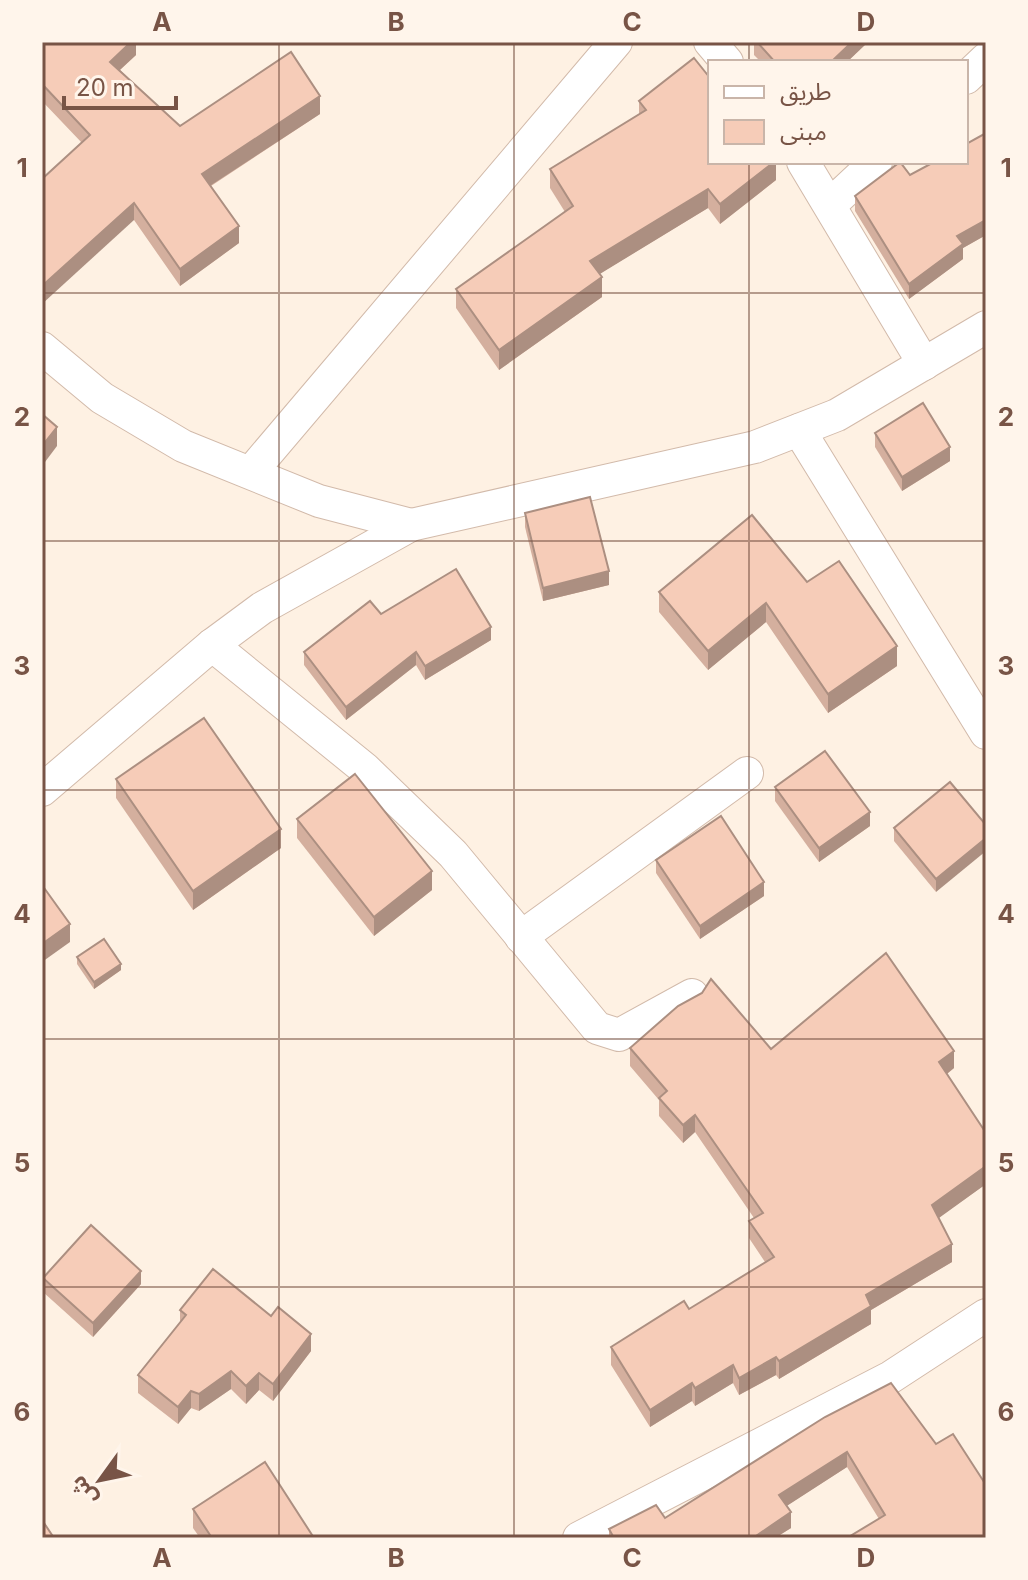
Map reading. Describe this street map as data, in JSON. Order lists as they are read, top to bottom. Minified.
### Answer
{"legend":["طريق","مبنى"],"scale_bar":"20 m","north":"bottom left","grid":{"columns":["A","B","C","D"],"rows":["1","2","3","4","5","6"]}}
